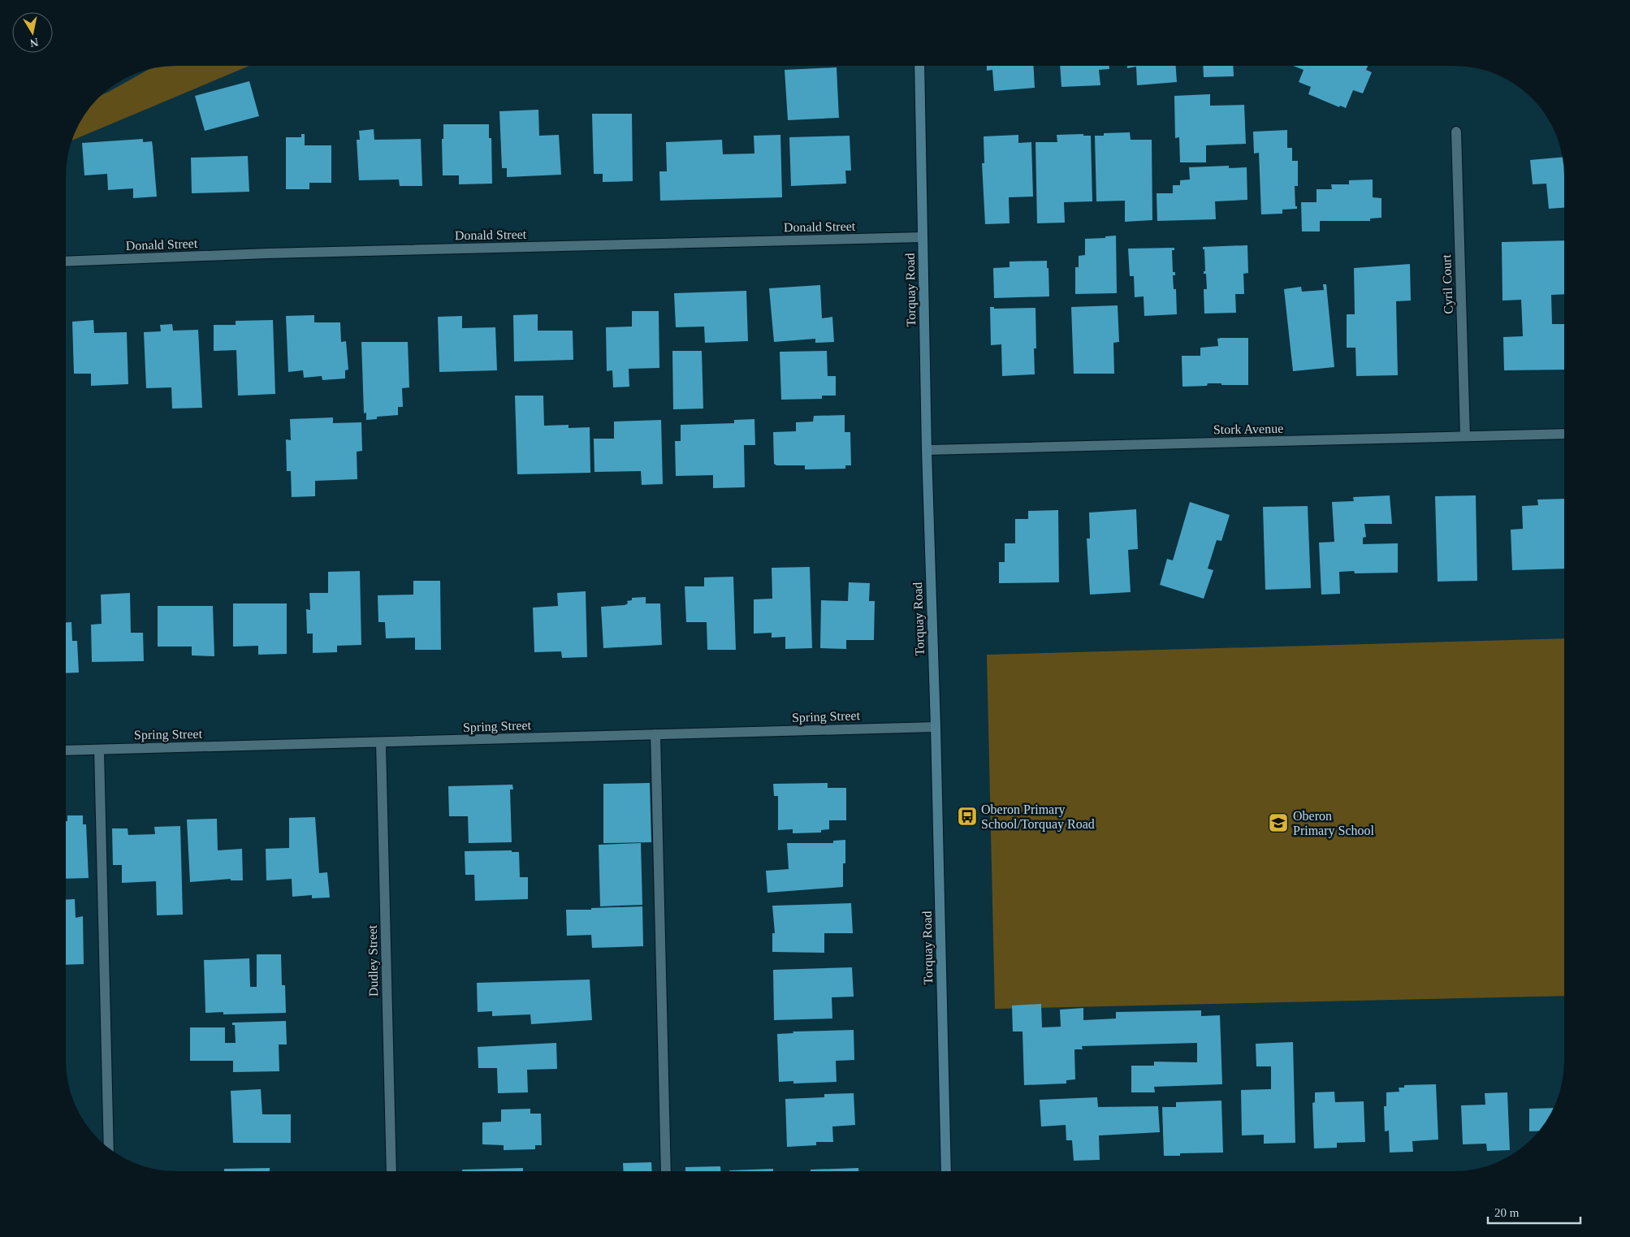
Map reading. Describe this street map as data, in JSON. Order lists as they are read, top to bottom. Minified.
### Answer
{"streets":{"street":["Donald Street","Cyril Court","Torquay Road","Stork Avenue","Spring Street","Dudley Street"]},"crossings":[["Donald Street","Torquay Road"],["Cyril Court","Stork Avenue"],["Torquay Road","Stork Avenue"],["Torquay Road","Spring Street"],["Spring Street","Dudley Street"]],"places":{"bus stop":["Oberon Primary School/Torquay Road"],"school or university":["Oberon Primary School"]},"scale_bar":"20 m","north":"bottom"}
